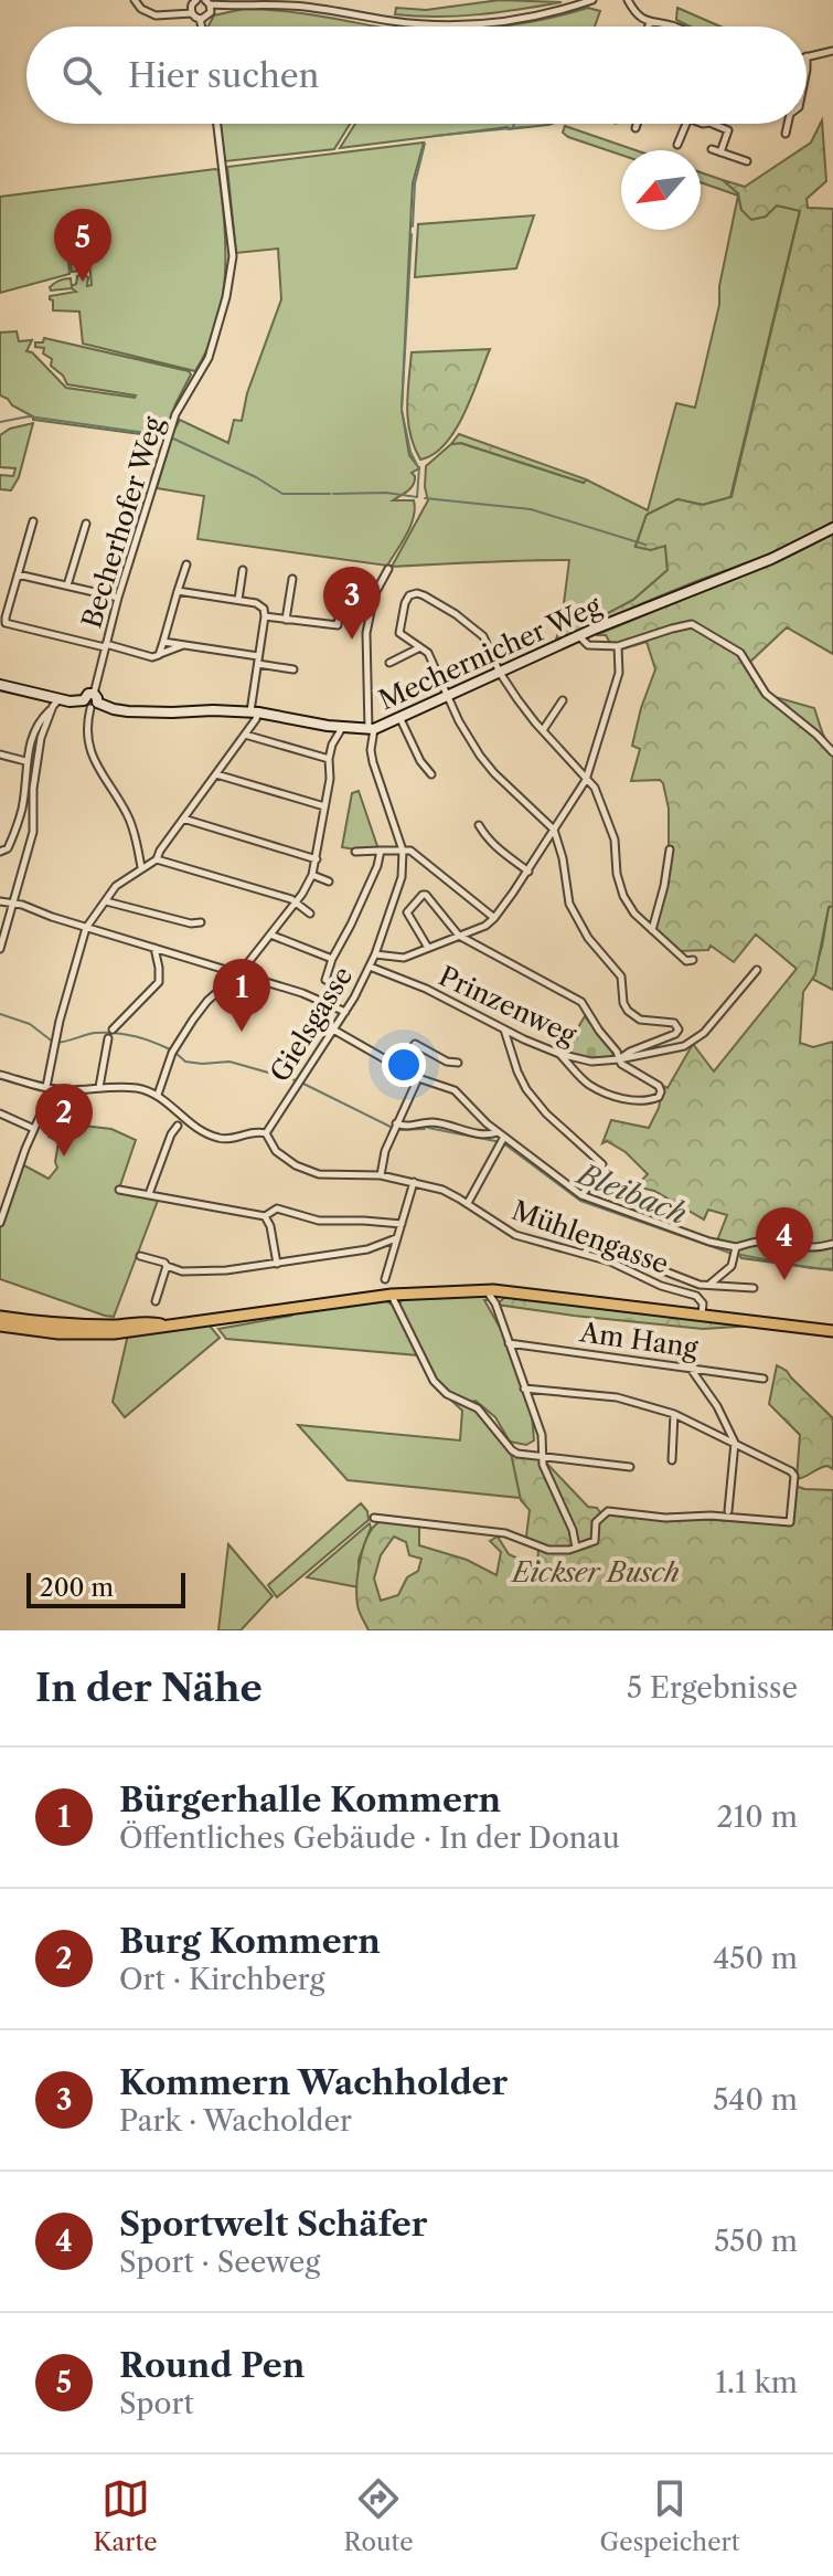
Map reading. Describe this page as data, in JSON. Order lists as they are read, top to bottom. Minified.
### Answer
{"streets":{"street":["Becherhofer Weg","Mechernicher Weg","Prinzenweg","Gielsgasse","Mühlengasse","Am Hang"]},"crossings":[["Becherhofer Weg","Mechernicher Weg"],["Mechernicher Weg","Gielsgasse"],["Prinzenweg","Gielsgasse"],["Gielsgasse","Mühlengasse"]],"water":["Bleibach"],"parks":["Eickser Busch"],"scale_bar":"200 m","north":"bottom left","page":{"search":"Hier suchen","pins":["5","3","1","2","4"],"scale":"200 m","heading":["In der Nähe","5 Ergebnisse"],"list":[{"mark":"1","name":"Bürgerhalle Kommern","note":"Öffentliches Gebäude · In der Donau","value":"210 m"},{"mark":"2","name":"Burg Kommern","note":"Ort · Kirchberg","value":"450 m"},{"mark":"3","name":"Kommern Wachholder","note":"Park · Wacholder","value":"540 m"},{"mark":"4","name":"Sportwelt Schäfer","note":"Sport · Seeweg","value":"550 m"},{"mark":"5","name":"Round Pen","note":"Sport","value":"1.1 km"}],"nav":["Karte","Route","Gespeichert"]}}
